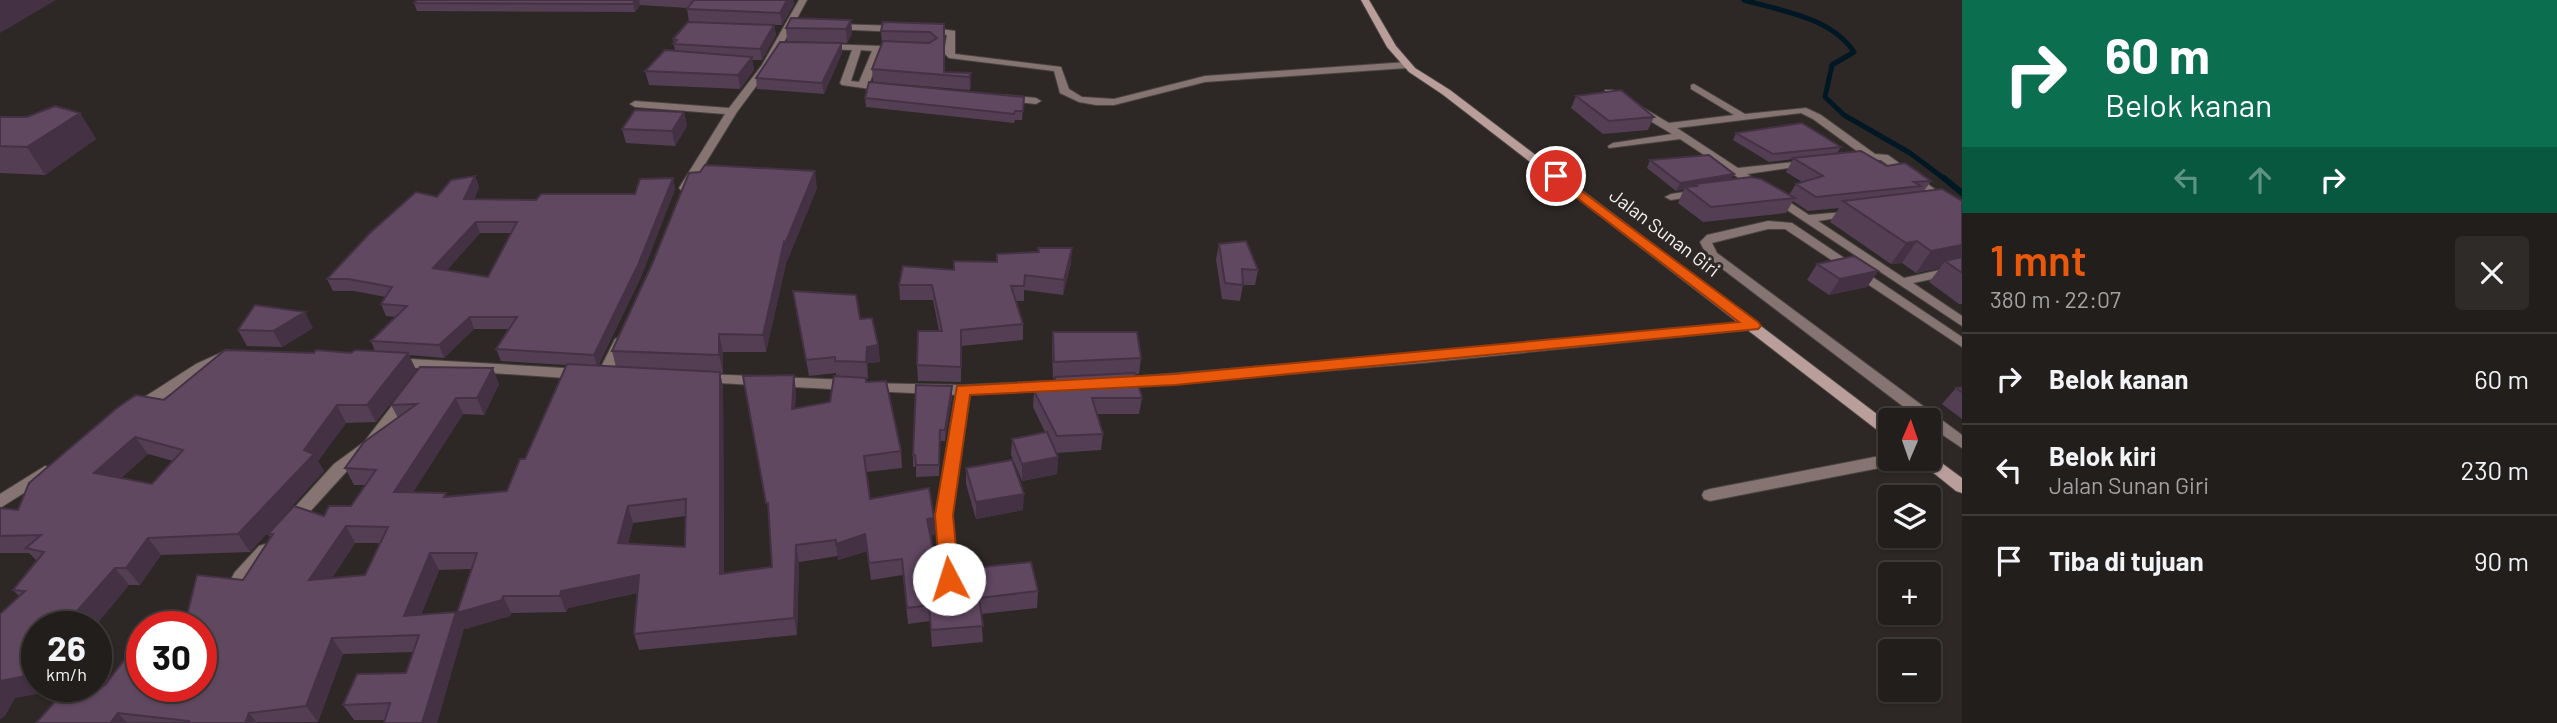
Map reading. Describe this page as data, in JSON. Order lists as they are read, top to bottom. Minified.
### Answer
{"streets":{"street":["Jalan Sunan Giri"]},"north":"top","page":{"turn":["60 m","Belok kanan"],"heading":["1 mnt","380 m · 22:07"],"list":[{"name":"Belok kanan","value":"60 m"},{"name":"Belok kiri","note":"Jalan Sunan Giri","value":"230 m"},{"name":"Tiba di tujuan","value":"90 m"}],"map_buttons":["+","−"],"speed":"26 km/h","limit":"30"}}
